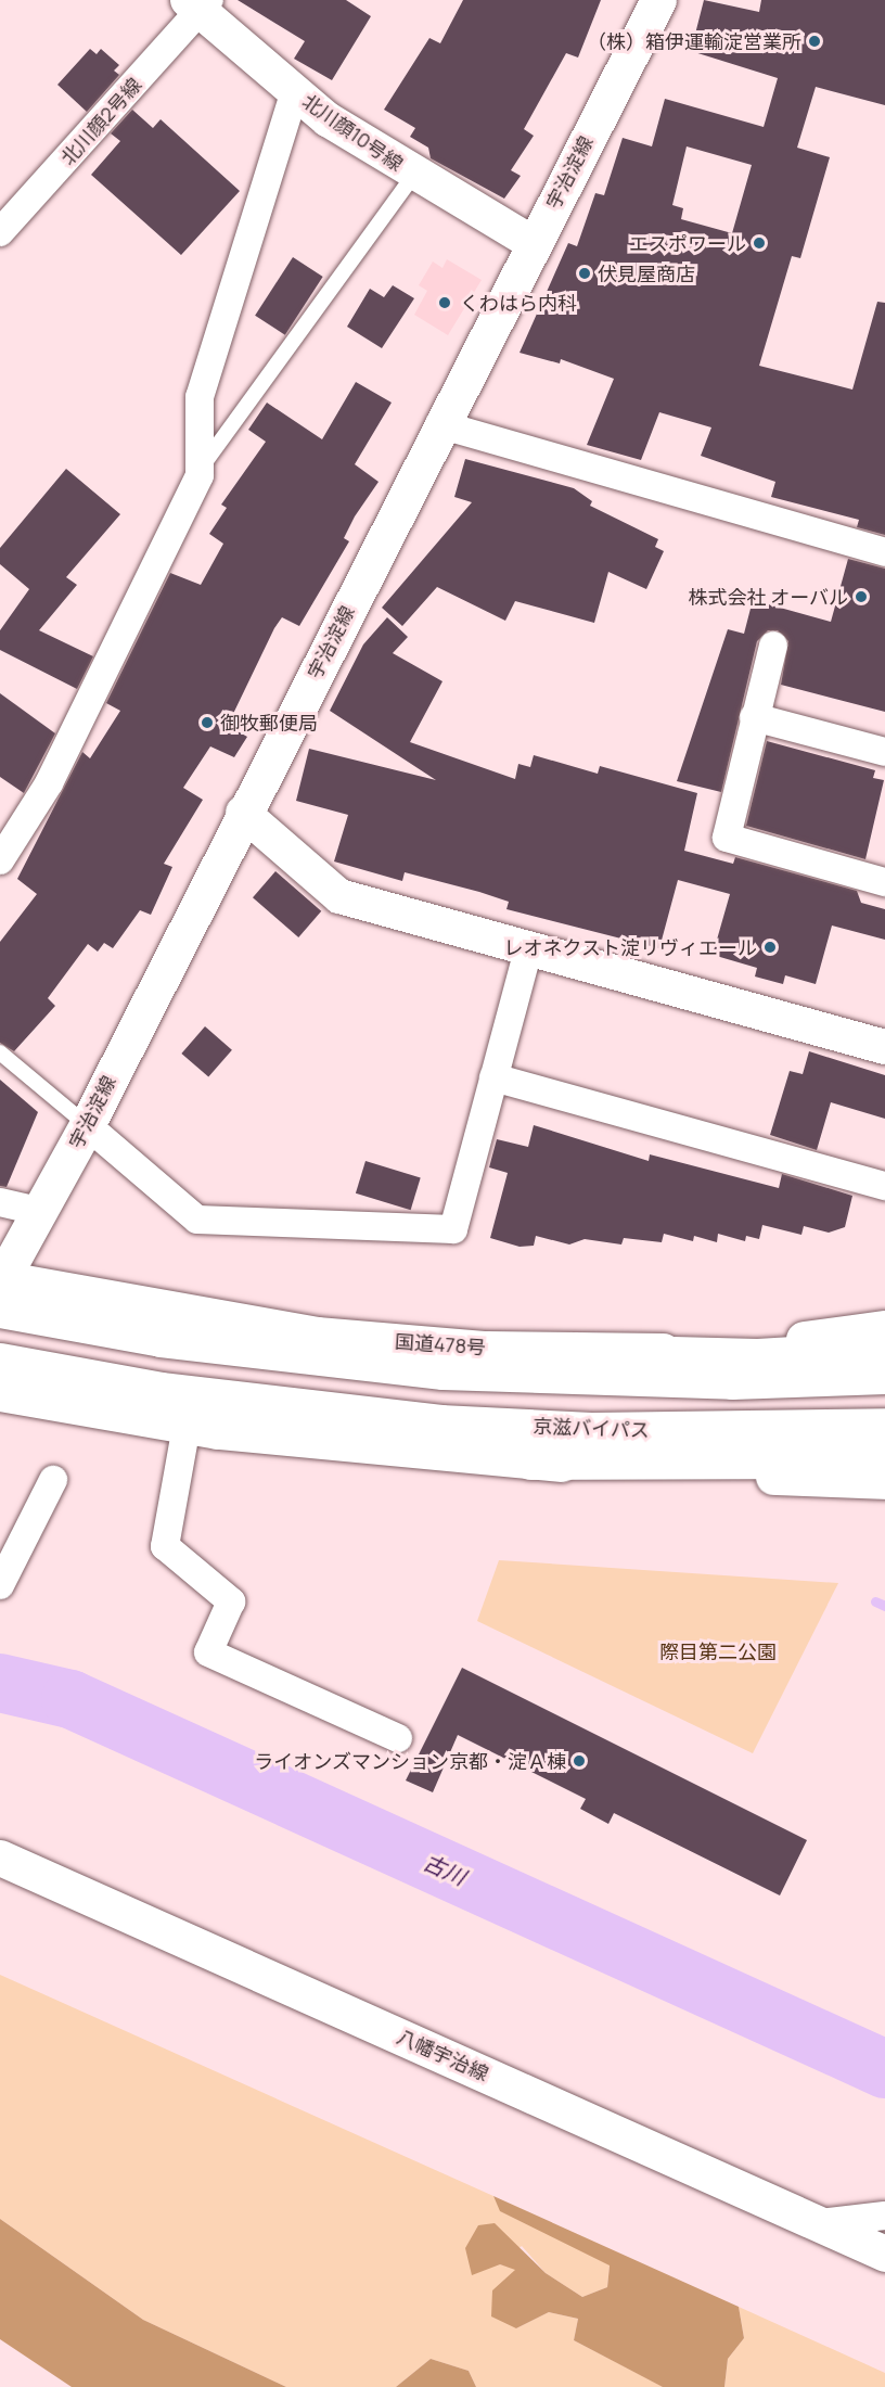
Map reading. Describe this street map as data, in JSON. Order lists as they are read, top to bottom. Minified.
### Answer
{"streets":{"main road":["宇治淀線","国道478号","京滋バイパス","八幡宇治線"],"street":["北川顔2号線","北川顔10号線"]},"crossings":[["北川顔2号線","北川顔10号線"],["北川顔10号線","宇治淀線"],["宇治淀線","国道478号"]],"water":["古川"],"parks":["際目第二公園"],"places":["（株）箱伊運輸淀営業所","エスポワール","伏見屋商店","くわはら内科","株式会社 オーバル","御牧郵便局","レオネクスト淀リヴィエール","ライオンズマンション京都・淀Ａ棟"]}
